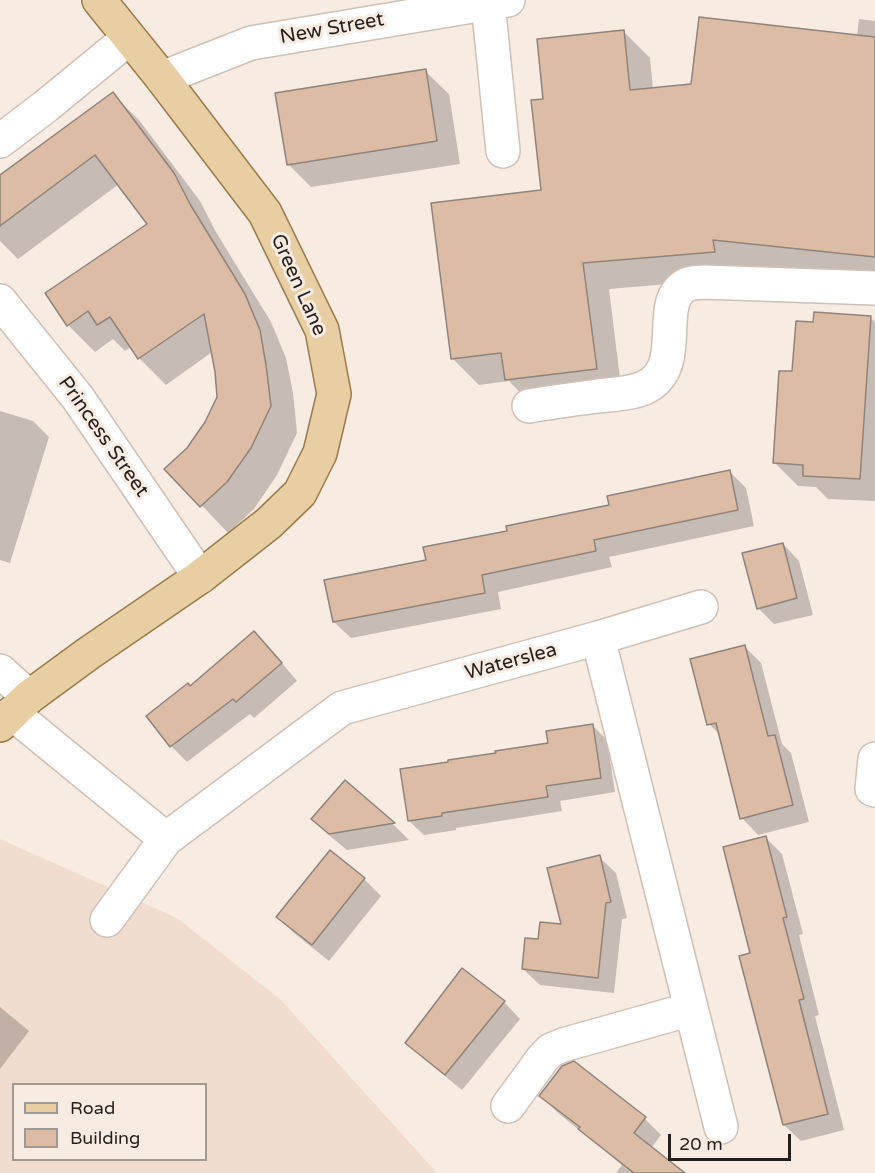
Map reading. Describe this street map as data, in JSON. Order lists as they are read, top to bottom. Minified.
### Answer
{"streets":{"main road":["Green Lane"],"street":["New Street","Princess Street","Waterslea"]},"crossings":[["New Street","Green Lane"],["Green Lane","Princess Street"]],"legend":["Road","Building"],"scale_bar":"20 m"}
